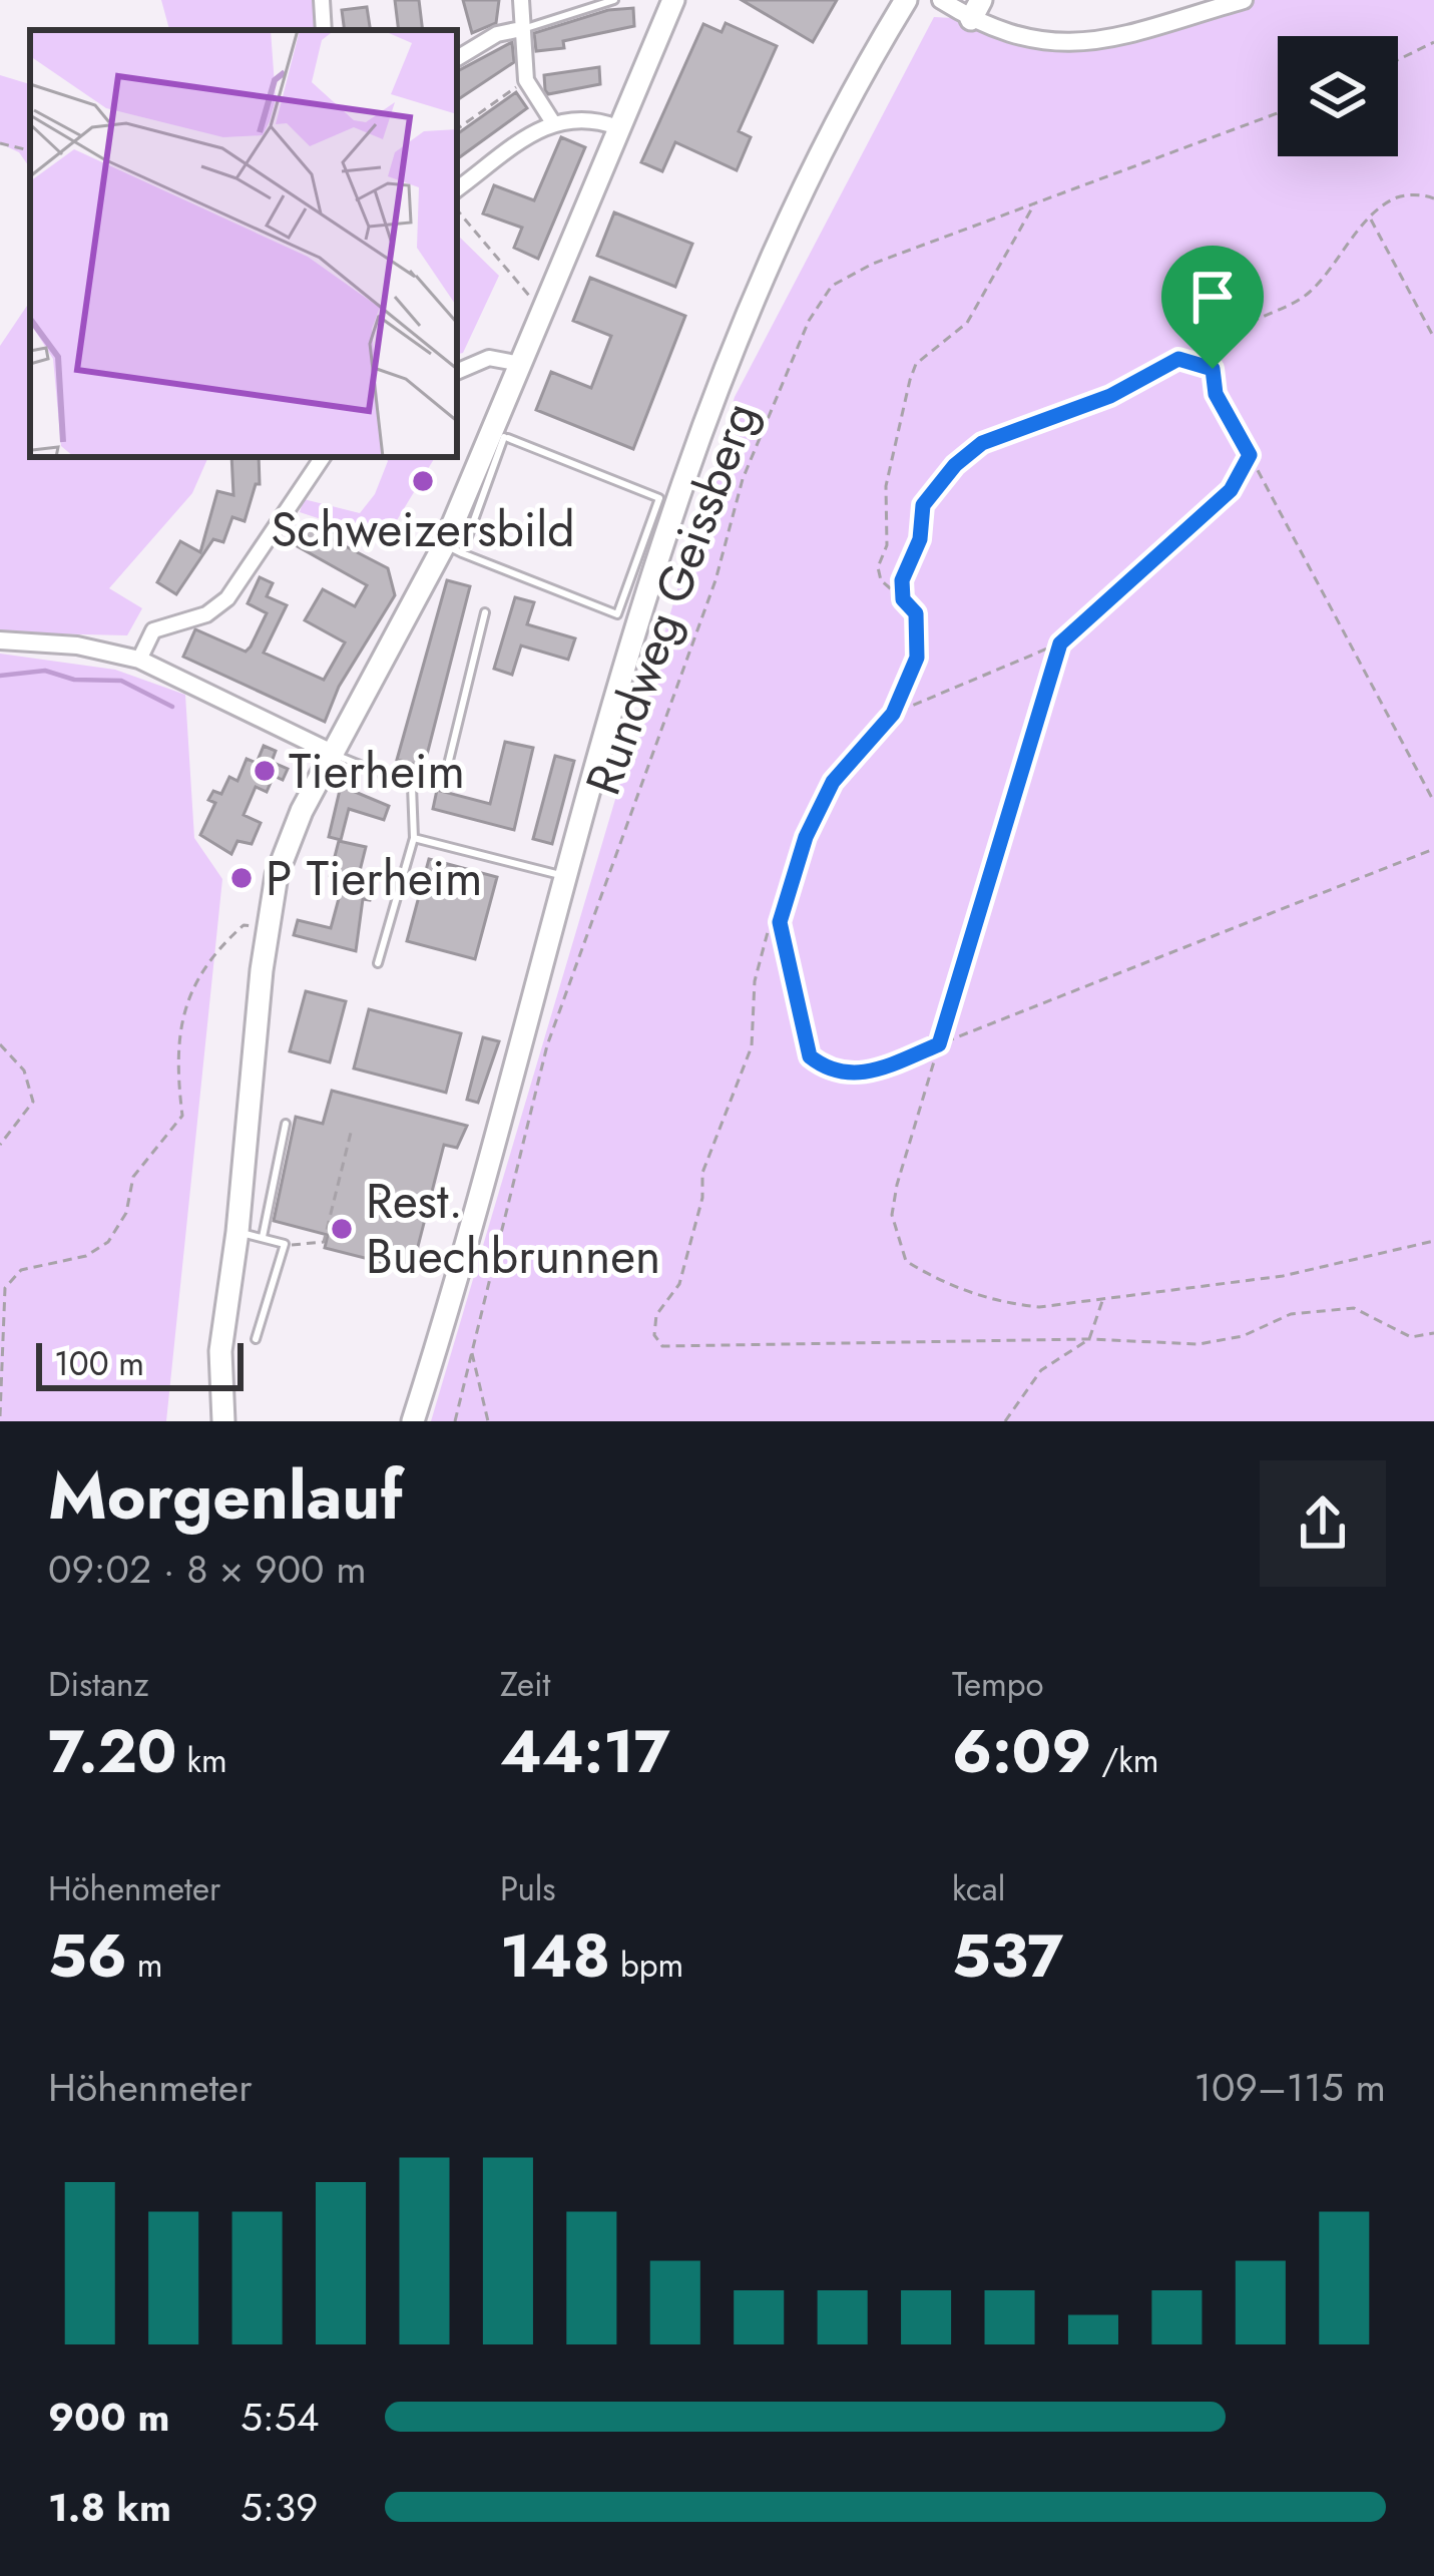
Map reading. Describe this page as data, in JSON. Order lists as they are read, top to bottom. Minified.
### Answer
{"streets":{"path":["Rundweg Geissberg"]},"places":["Schweizersbild","Tierheim","P Tierheim","Rest. Buechbrunnen"],"scale_bar":"100 m","page":{"scale":"100 m","heading":["Morgenlauf","09:02 · 8 × 900 m"],"stats":[["Distanz","7.20 km"],["Zeit","44:17"],["Tempo","6:09 /km"],["Höhenmeter","56 m"],["Puls","148 bpm"],["kcal","537"]],"chart":["Höhenmeter","109–115 m"],"list":[{"name":"900 m","note":"5:54"},{"name":"1.8 km","note":"5:39"}]}}
